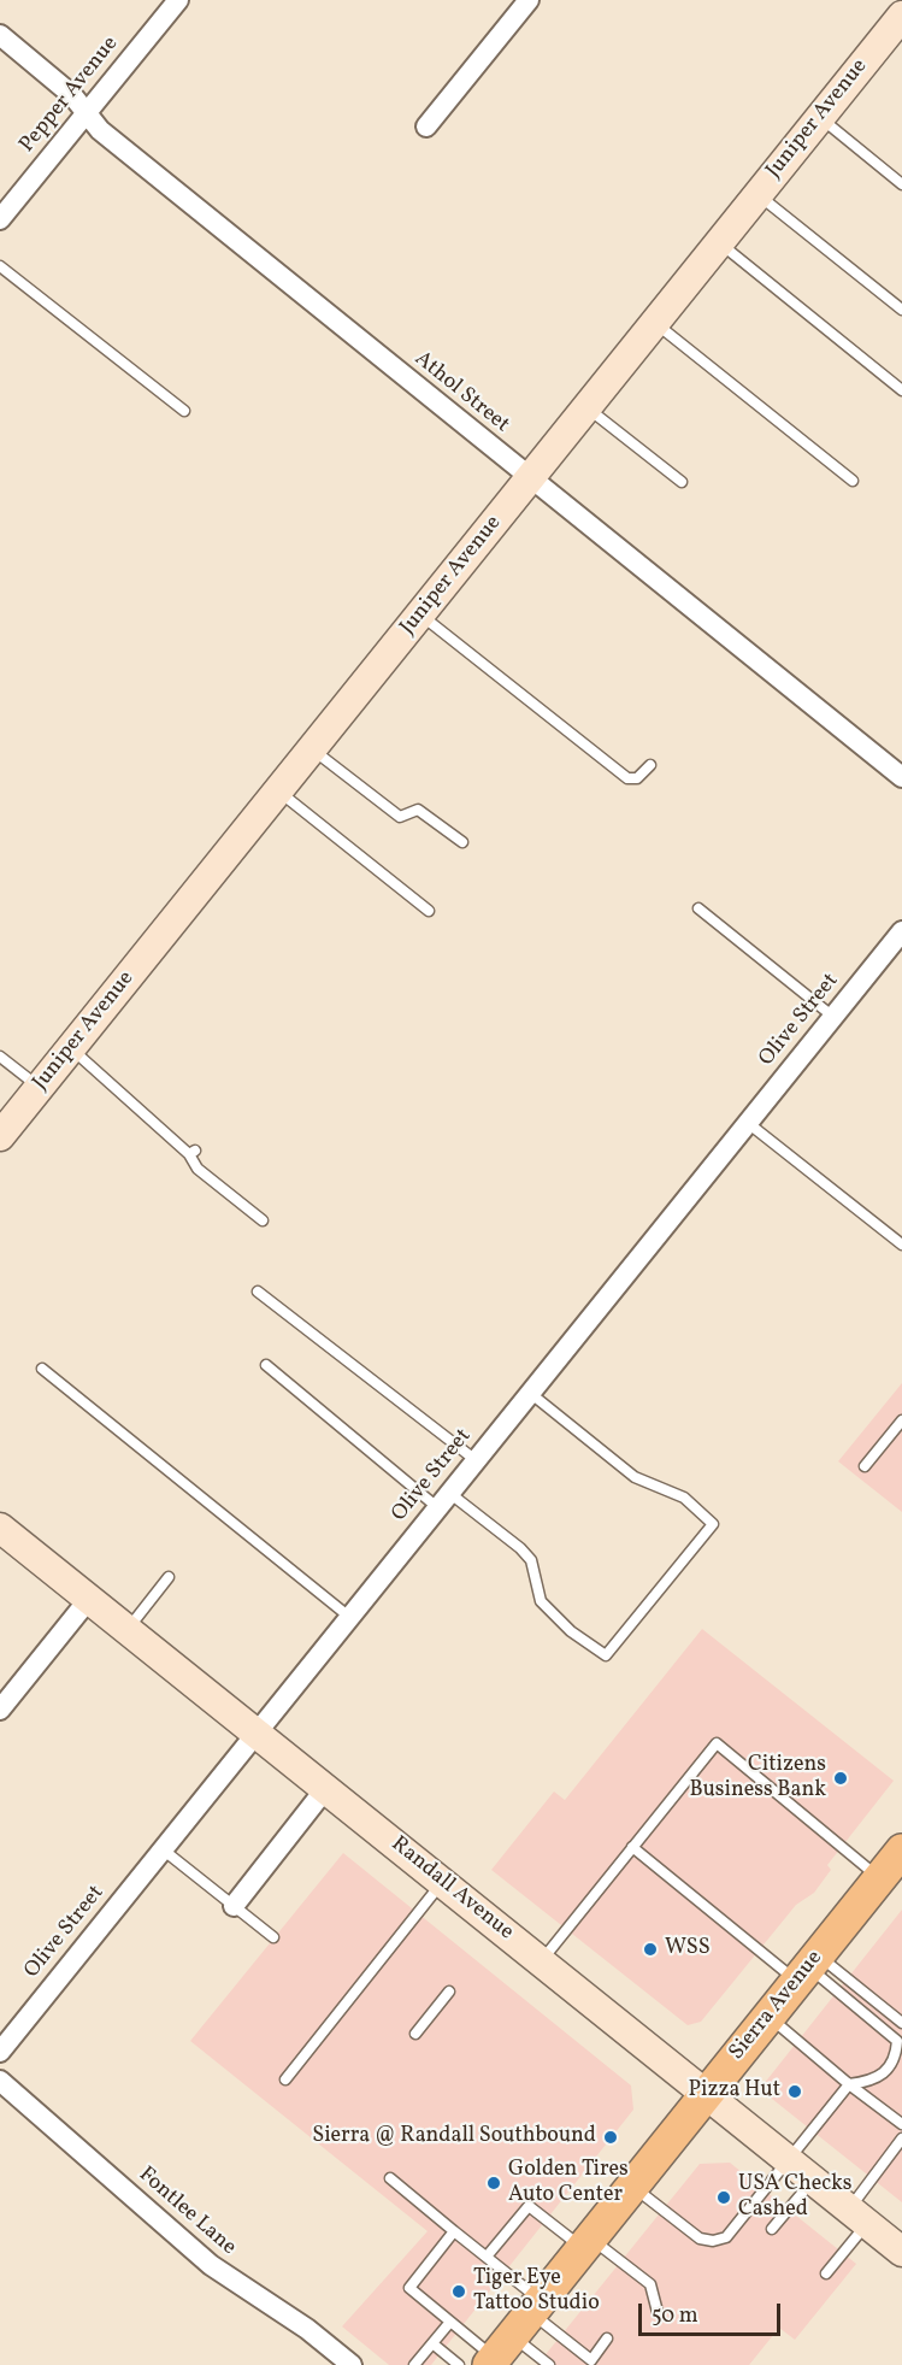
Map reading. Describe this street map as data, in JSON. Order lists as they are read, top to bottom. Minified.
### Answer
{"streets":{"main road":["Sierra Avenue"],"street":["Pepper Avenue","Juniper Avenue","Athol Street","Olive Street","Randall Avenue","Fontlee Lane"]},"crossings":[["Pepper Avenue","Athol Street"],["Juniper Avenue","Athol Street"],["Olive Street","Randall Avenue"],["Randall Avenue","Sierra Avenue"]],"places":["Citizens Business Bank","WSS","Pizza Hut","Sierra @ Randall Southbound","Golden Tires Auto Center","USA Checks Cashed","Tiger Eye Tattoo Studio"],"scale_bar":"50 m"}
